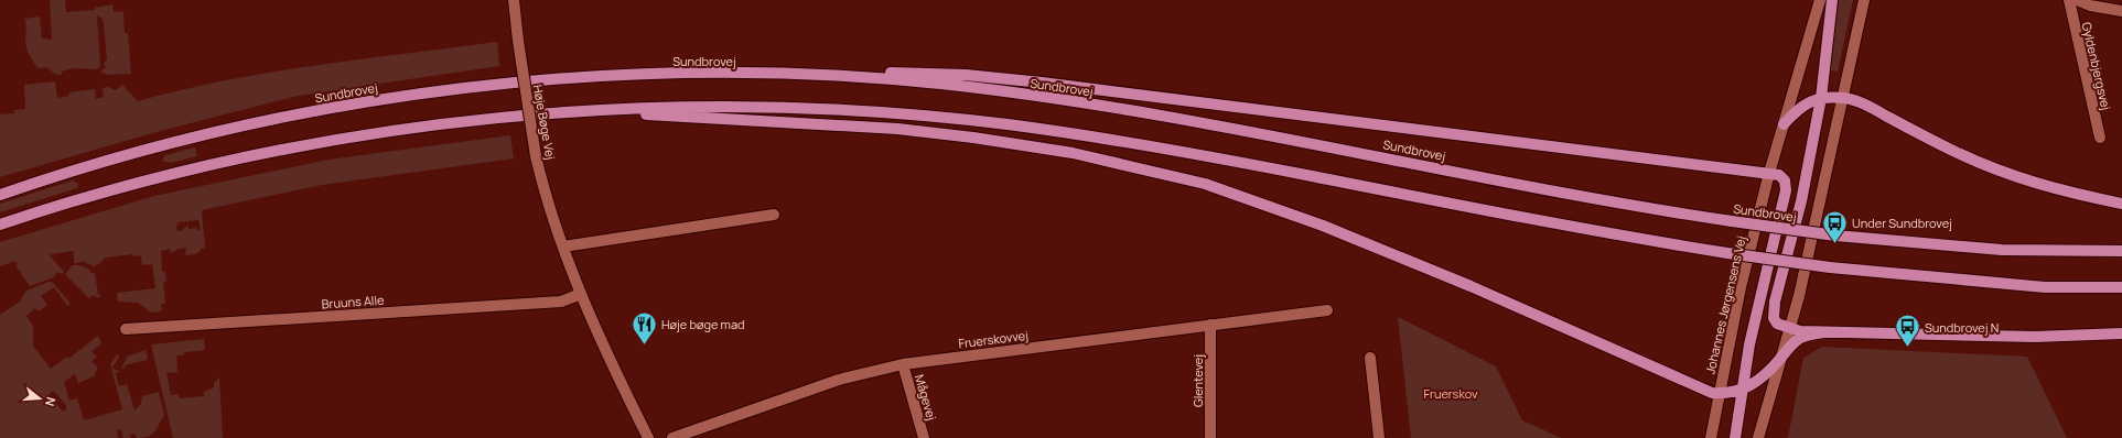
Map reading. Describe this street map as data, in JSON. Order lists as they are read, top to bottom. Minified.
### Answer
{"streets":{"main road":["Sundbrovej"],"street":["Gyldenbjergsvej","Høje Bøge Vej","Bruuns Alle","Johannes Jørgensens Vej","Fruerskovvej","Glentevej","Mågevej"]},"crossings":[["Høje Bøge Vej","Bruuns Alle"],["Fruerskovvej","Glentevej"],["Fruerskovvej","Mågevej"]],"parks":["Fruerskov"],"places":{"bus stop":["Under Sundbrovej","Sundbrovej N"],"restaurant":["Høje bøge mad"]},"north":"right"}
